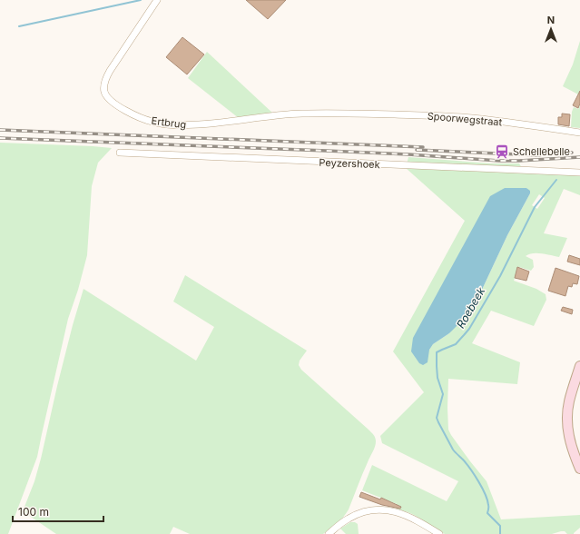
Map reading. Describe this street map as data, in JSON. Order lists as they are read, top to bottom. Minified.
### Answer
{"streets":{"street":["Spoorwegstraat","Ertbrug","Peyzershoek"]},"crossings":[["Spoorwegstraat","Ertbrug"]],"water":["Roebeek"],"places":{"station":["Schellebelle"]},"scale_bar":"100 m","north":"top"}
